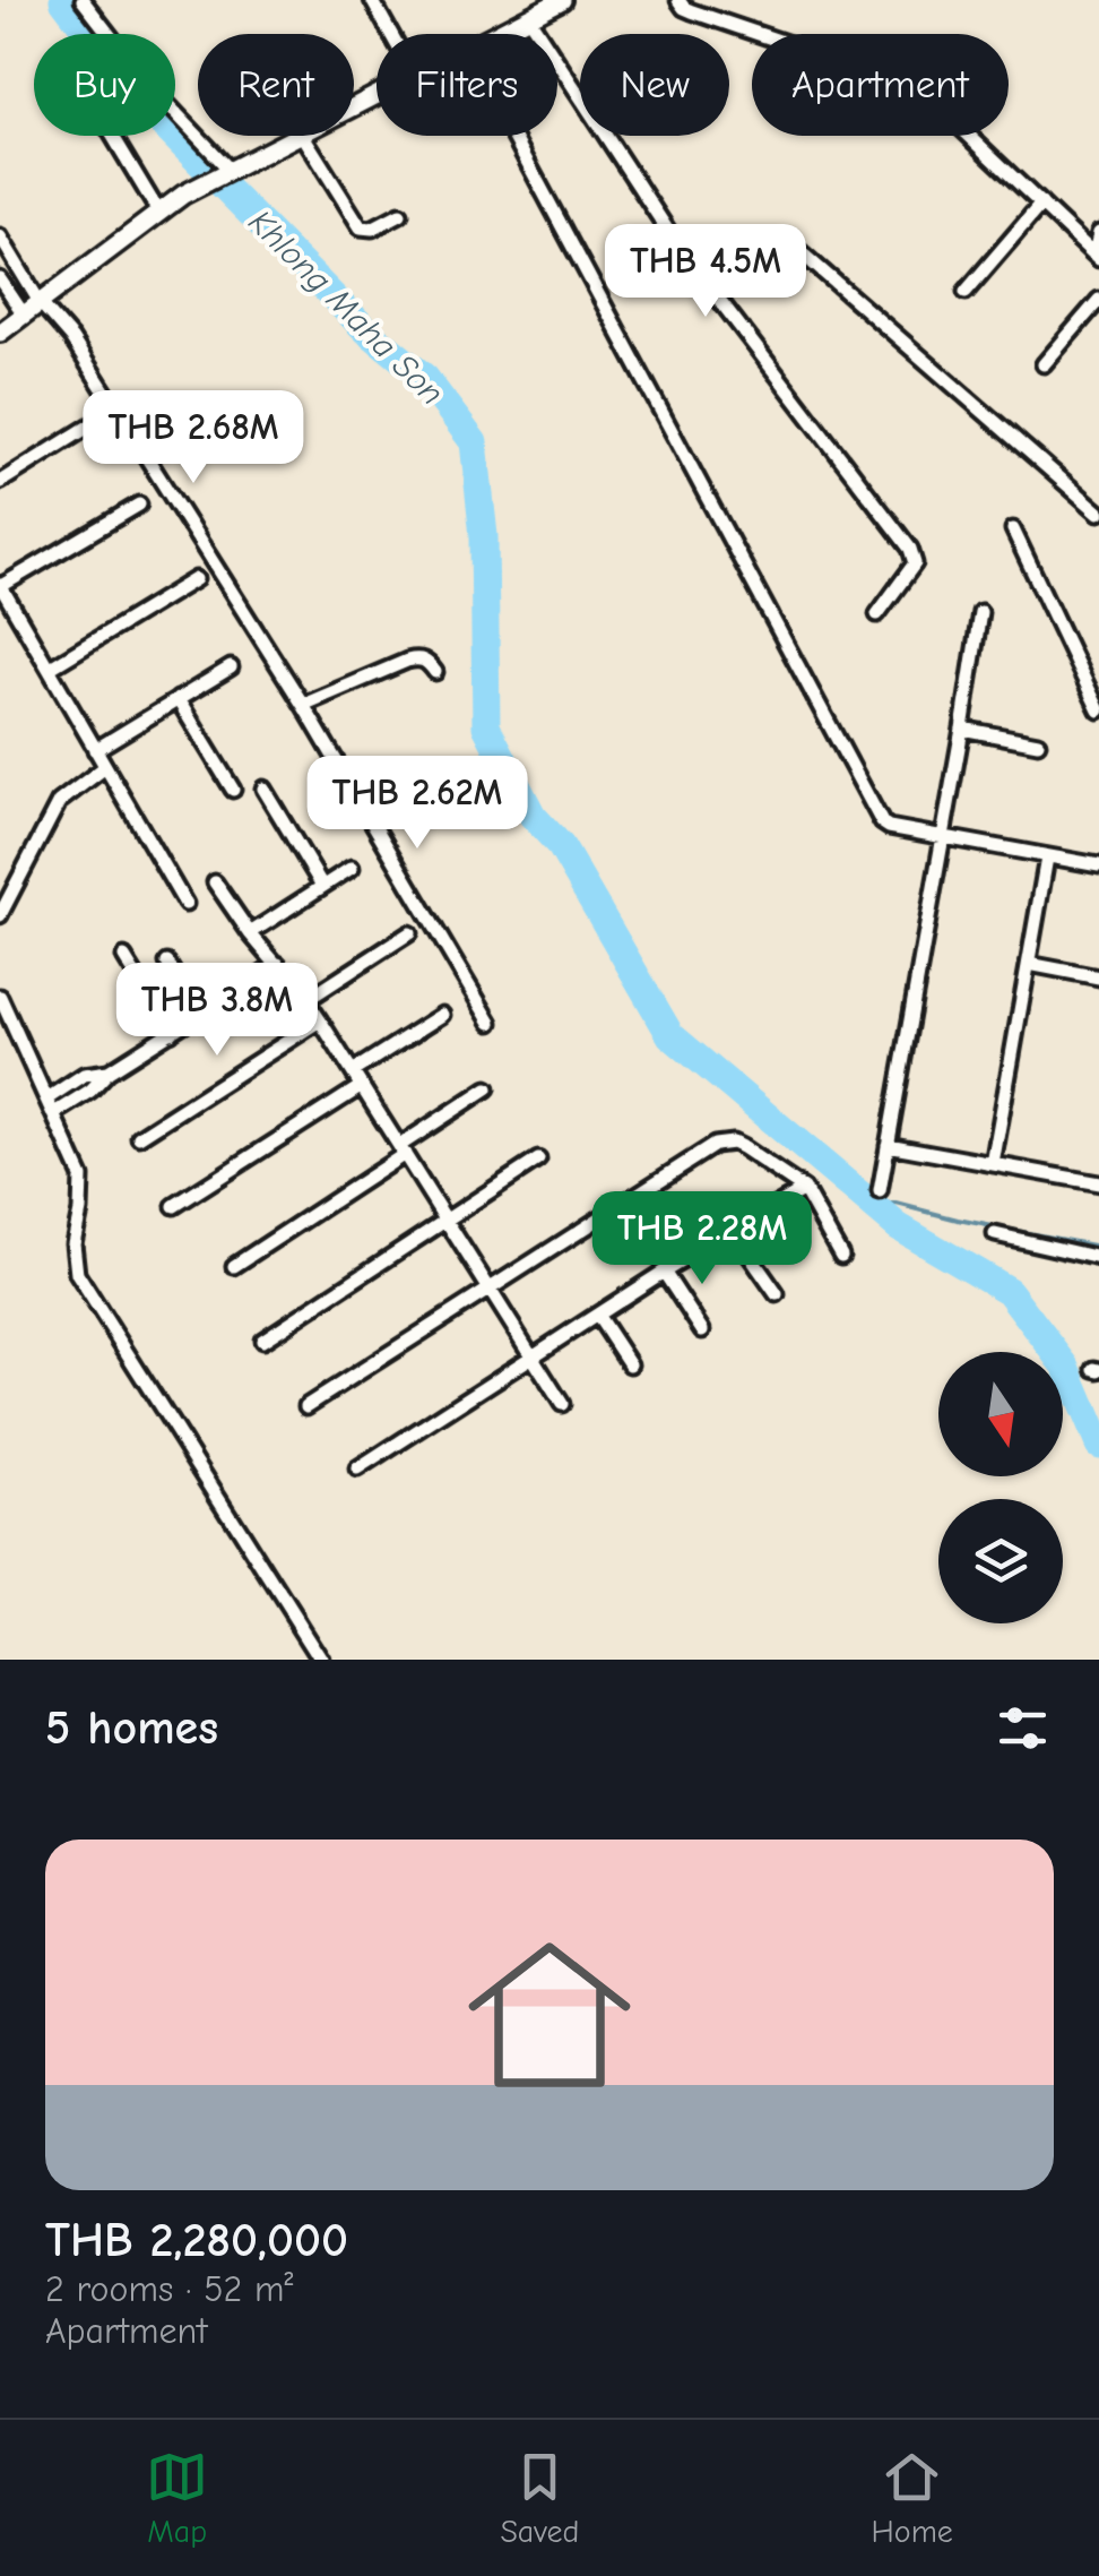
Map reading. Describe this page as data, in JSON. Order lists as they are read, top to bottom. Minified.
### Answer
{"water":["Khlong Maha Son"],"north":"bottom","page":{"chip":["Buy","Rent","Filters","New","Apartment"],"price":["THB 4.5M","THB 2.68M","THB 2.62M","THB 3.8M","THB 2.28M"],"heading":"5 homes","list":[{"name":"THB 2,280,000","note":"2 rooms · 52 m² · Apartment"}],"tabs":["Map","Saved","Home"]}}
